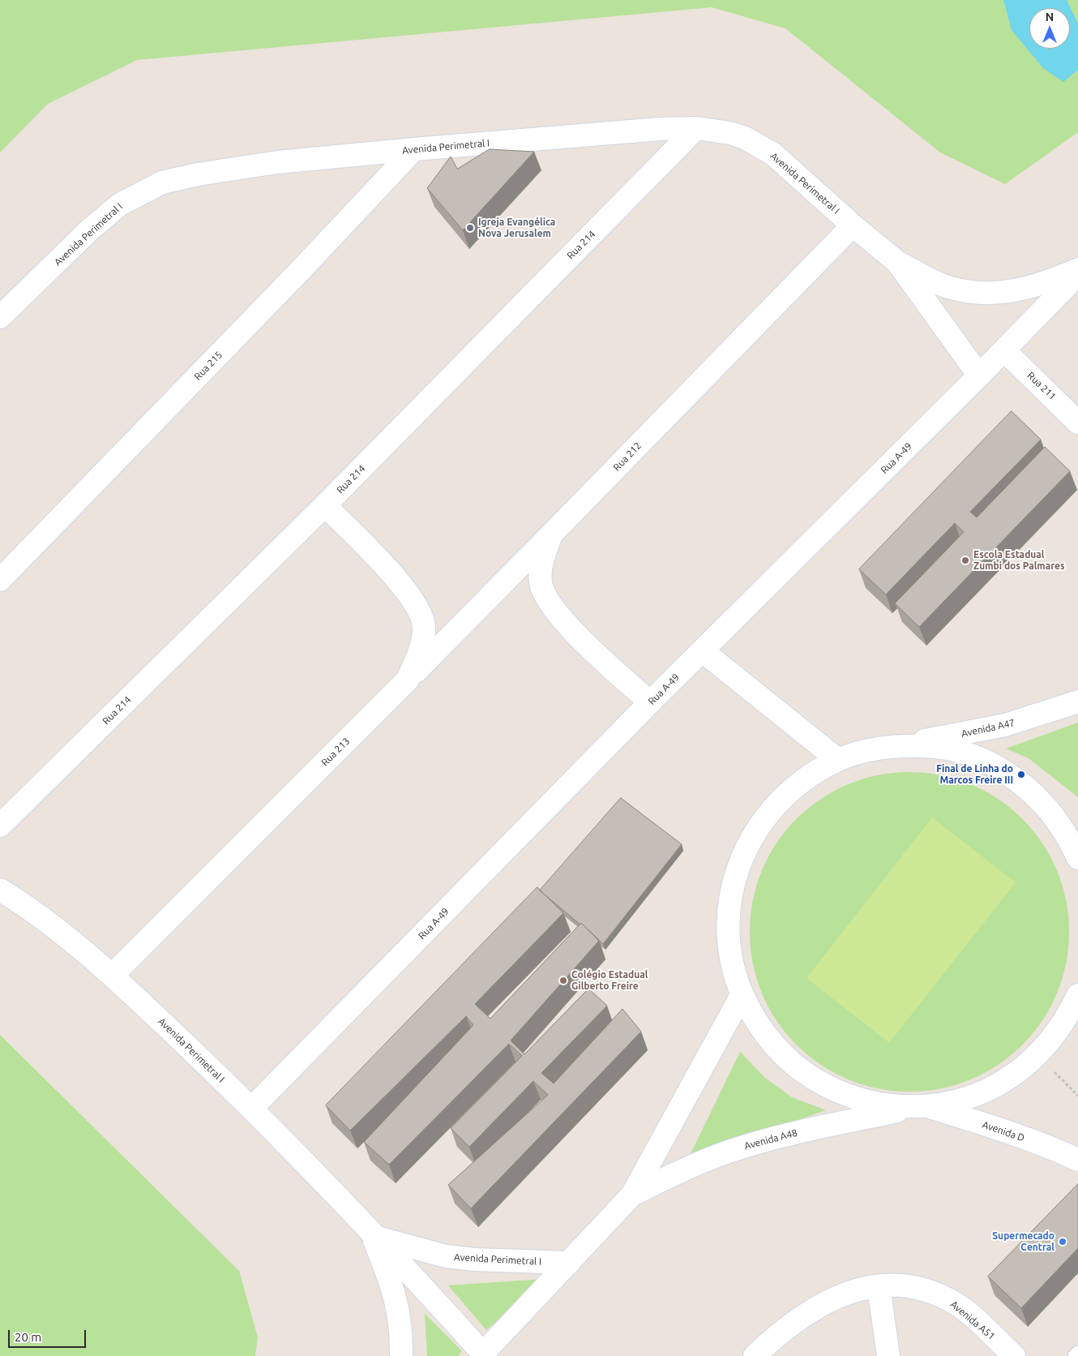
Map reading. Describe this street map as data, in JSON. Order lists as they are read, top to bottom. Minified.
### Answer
{"streets":{"street":["Avenida Perimetral I","Rua 214","Rua 215","Rua 211","Rua 212","Rua A-49","Avenida A47","Rua 213","Avenida D","Avenida A48","Avenida A51"]},"crossings":[["Avenida Perimetral I","Rua 214"],["Avenida Perimetral I","Rua 215"],["Avenida Perimetral I","Rua 212"],["Avenida Perimetral I","Rua A-49"],["Avenida Perimetral I","Rua 213"],["Avenida Perimetral I","Avenida A48"],["Rua 214","Rua 213"],["Rua 211","Rua A-49"],["Rua 212","Rua A-49"],["Avenida D","Avenida A48"]],"places":["Igreja Evangélica Nova Jerusalem","Escola Estadual Zumbi dos Palmares","Final de Linha do Marcos Freire III","Colégio Estadual Gilberto Freire","Supermecado Central"],"scale_bar":"20 m","north":"top"}
